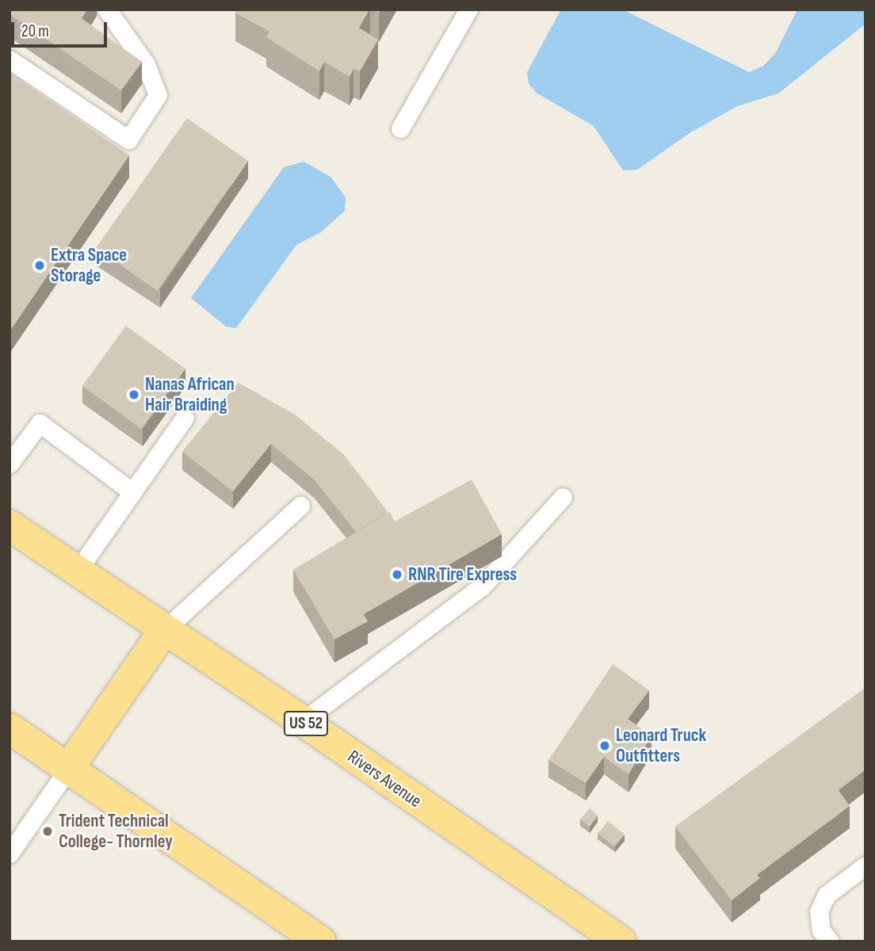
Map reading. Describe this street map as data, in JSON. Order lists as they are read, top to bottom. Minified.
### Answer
{"streets":{"main road":["US 52","Rivers Avenue"]},"places":["Extra Space Storage","Nanas African Hair Braiding","RNR Tire Express","Leonard Truck Outfitters","Trident Technical College- Thornley"],"scale_bar":"20 m"}
